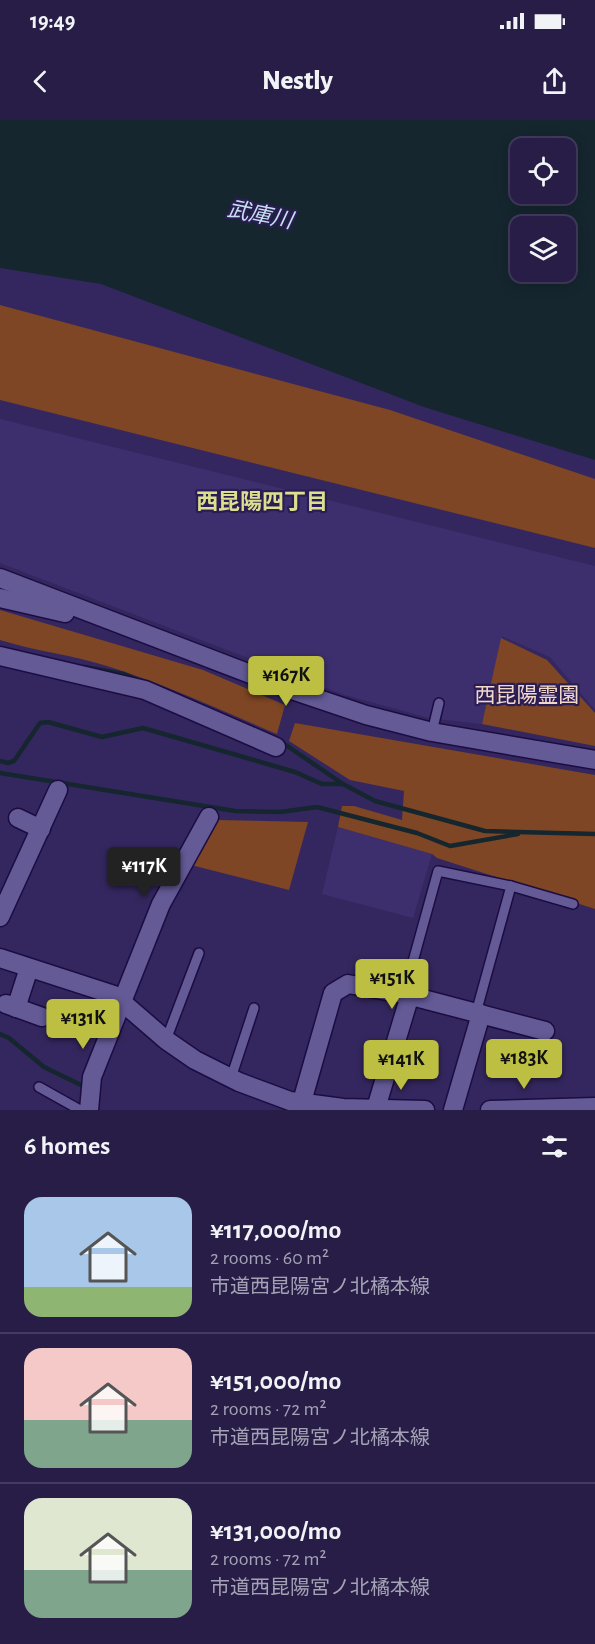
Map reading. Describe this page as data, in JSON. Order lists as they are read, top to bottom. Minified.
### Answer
{"districts":["西昆陽四丁目"],"water":["武庫川"],"parks":["西昆陽霊園"],"page":{"status":"19:49","header":"Nestly","price":["¥167K","¥117K","¥151K","¥131K","¥183K","¥141K"],"heading":"6 homes","list":[{"name":"¥117,000/mo","note":"2 rooms · 60 m² · 市道西昆陽宮ノ北橘本線"},{"name":"¥151,000/mo","note":"2 rooms · 72 m² · 市道西昆陽宮ノ北橘本線"},{"name":"¥131,000/mo","note":"2 rooms · 72 m² · 市道西昆陽宮ノ北橘本線"}]}}
